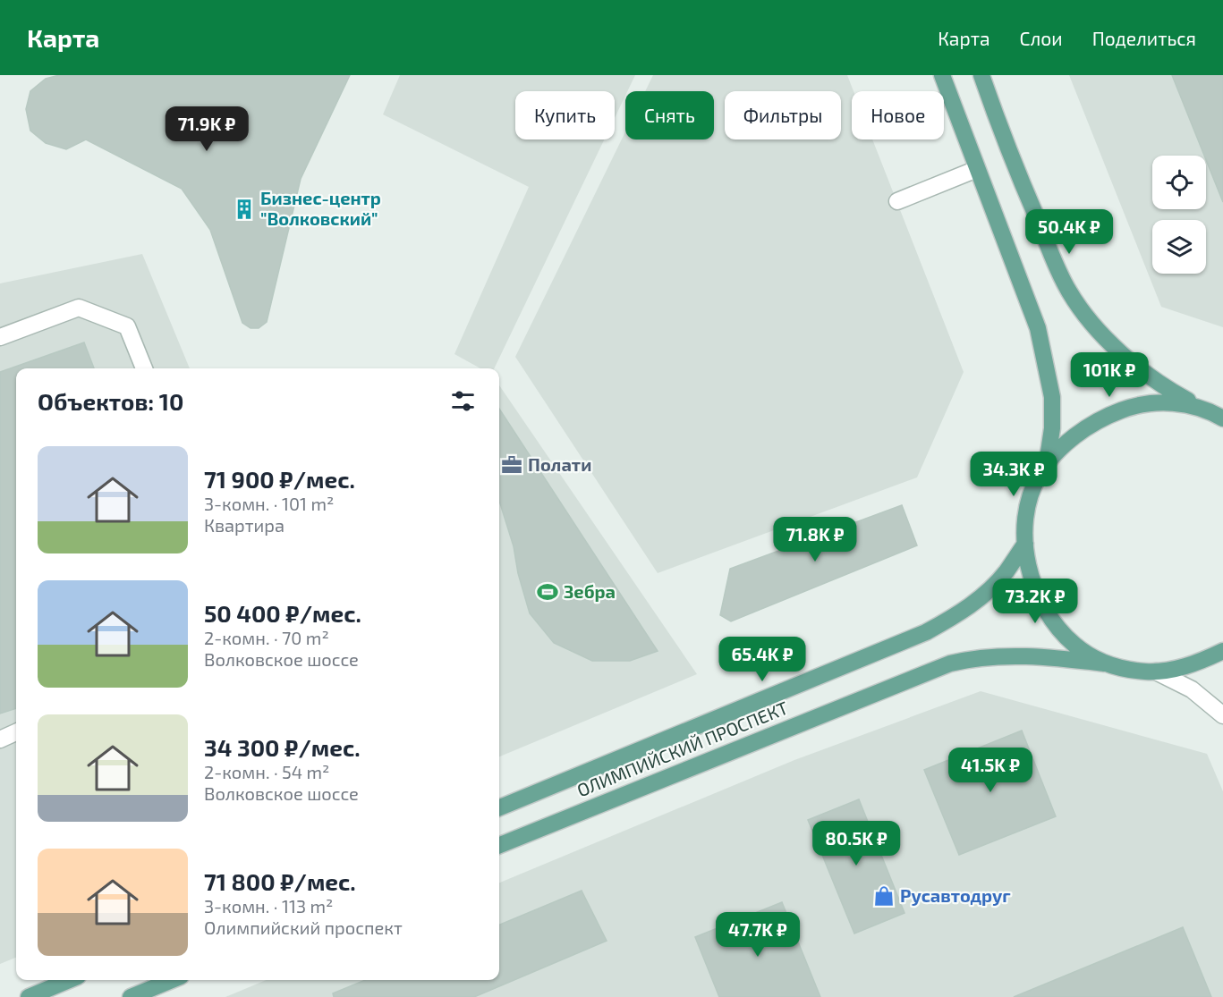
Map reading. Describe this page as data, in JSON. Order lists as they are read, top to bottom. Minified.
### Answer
{"streets":{"main road":["ОЛИМПИЙСКИЙ ПРОСПЕКТ"]},"places":{"building":["Бизнес-центр \"Волковский\""],"office":["Полати"],"sports":["Зебра"],"shop":["Русавтодруг"]},"page":{"header":"Карта","nav":["Карта","Слои","Поделиться"],"chip":["Купить","Снять","Фильтры","Новое"],"price":["71.9K ₽","50.4K ₽","101K ₽","34.3K ₽","71.8K ₽","73.2K ₽","65.4K ₽","41.5K ₽","80.5K ₽","47.7K ₽"],"heading":"Объектов: 10","list":[{"name":"71 900 ₽/мес.","note":"3-комн. · 101 m² · Квартира"},{"name":"50 400 ₽/мес.","note":"2-комн. · 70 m² · Волковское шоссе"},{"name":"34 300 ₽/мес.","note":"2-комн. · 54 m² · Волковское шоссе"},{"name":"71 800 ₽/мес.","note":"3-комн. · 113 m² · Олимпийский проспект"}]}}
